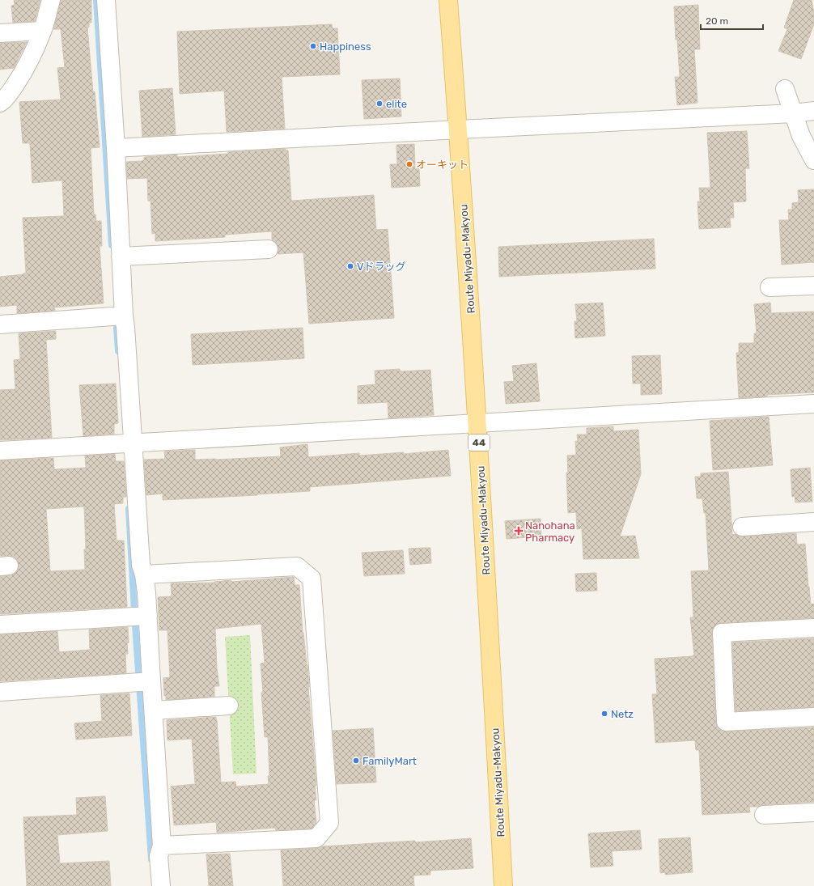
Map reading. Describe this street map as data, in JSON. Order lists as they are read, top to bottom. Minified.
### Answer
{"streets":{"main road":["Route Miyadu-Makyou","44"]},"places":{"other":["Happiness","elite","オーキット","Vドラッグ","Netz","FamilyMart"],"health":["Nanohana Pharmacy"]},"scale_bar":"20 m"}
